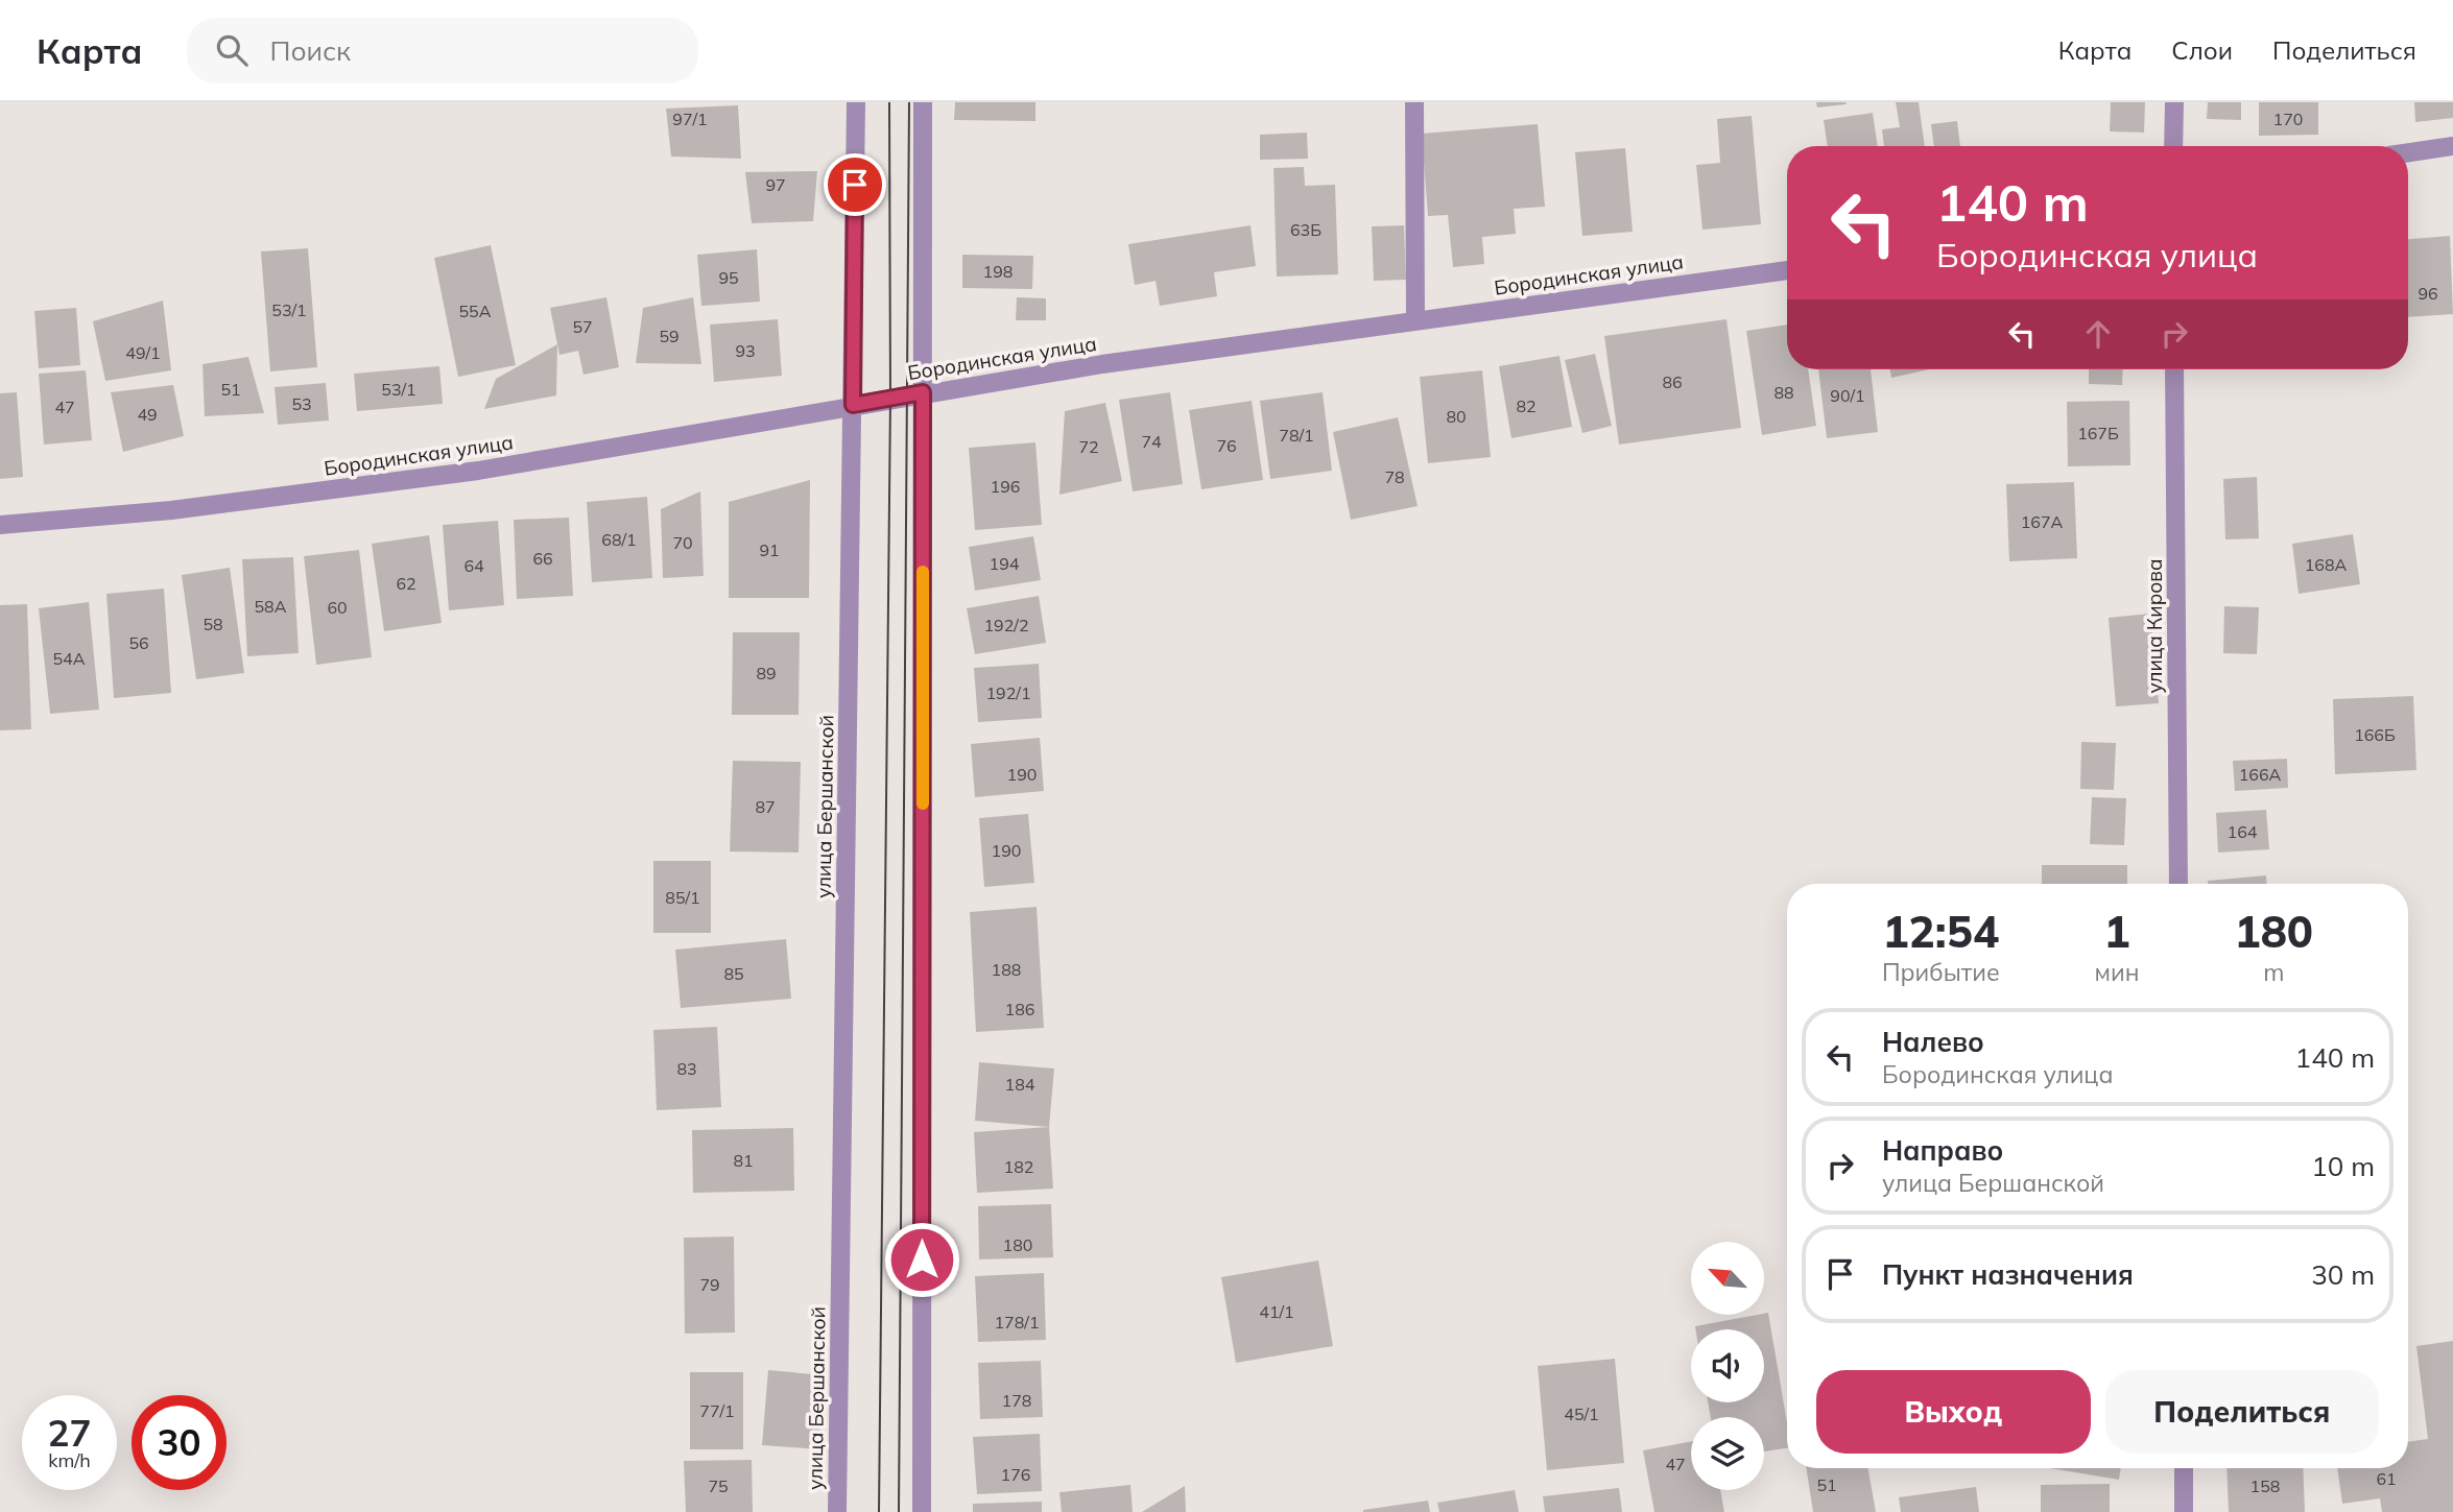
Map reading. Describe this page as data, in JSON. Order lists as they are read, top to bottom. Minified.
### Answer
{"streets":{"street":["Бородинская улица","улица Кирова","улица Бершанской"]},"crossings":[["Бородинская улица","улица Бершанской"]],"house_numbers":["97/1","170","97","63Б","198","95","96","53/1","55А","57","59","93","49/1","86","51","53/1","88","90/1","53","82","47","49","80","167Б","78/1","74","76","72","78","196","167А","68/1","70","91","66","194","168А","64","62","58А","60","58","192/2","56","54А","89","192/1","166Б","190","166А","87","164","190","85/1","188","85","186","83","184","81","182","180","79","41/1","178/1","178","77/1","45/1","47","176","61","51","75","158"],"north":"top left","page":{"header":"Карта","search":"Поиск","nav":["Карта","Слои","Поделиться"],"turn":["140 m","Бородинская улица"],"eta":["12:54","Прибытие","1","мин","180","m"],"list":[{"name":"Налево","note":"Бородинская улица","value":"140 m"},{"name":"Направо","note":"улица Бершанской","value":"10 m"},{"name":"Пункт назначения","value":"30 m"}],"buttons":["Выход","Поделиться"],"speed":"27 km/h","limit":"30"}}
